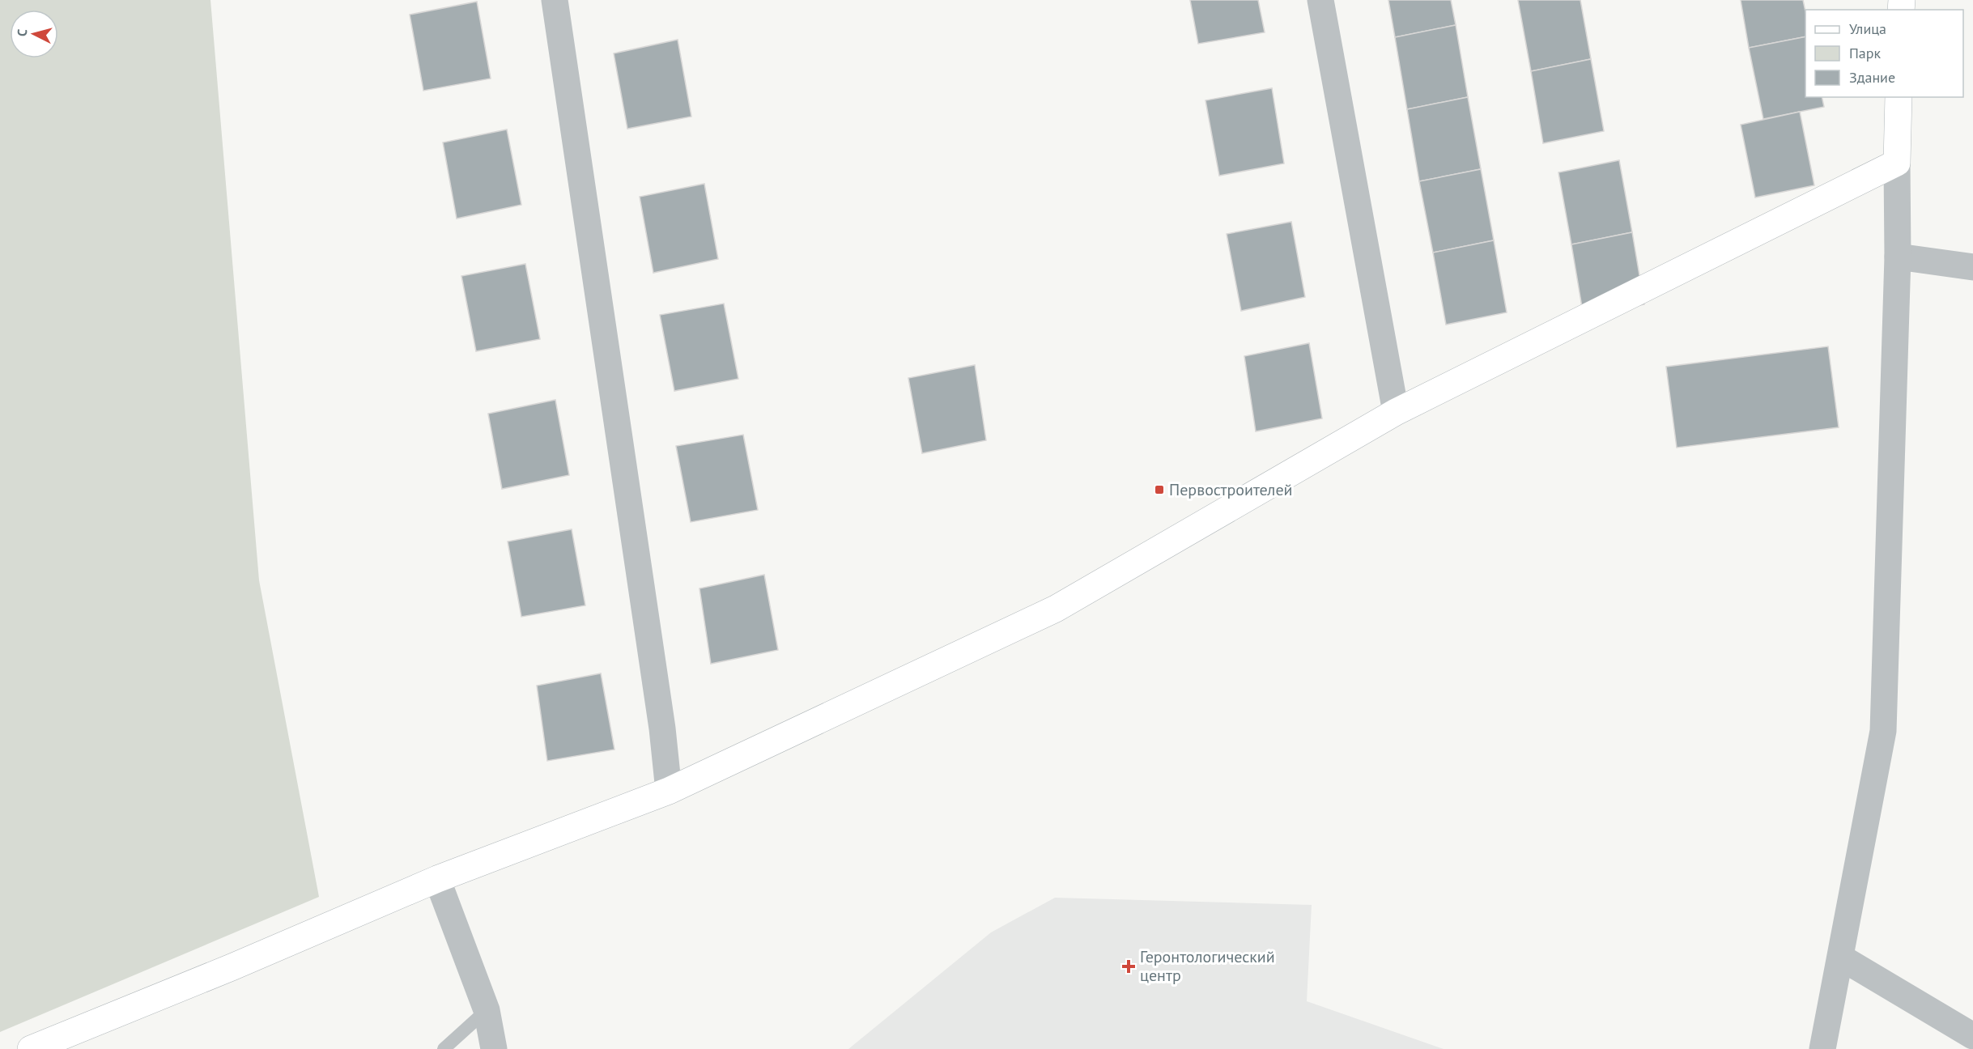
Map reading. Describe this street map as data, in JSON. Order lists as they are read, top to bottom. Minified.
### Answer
{"places":{"transit":["Первостроителей"],"health":["Геронтологический центр"]},"legend":["Улица","Парк","Здание"],"north":"left"}
